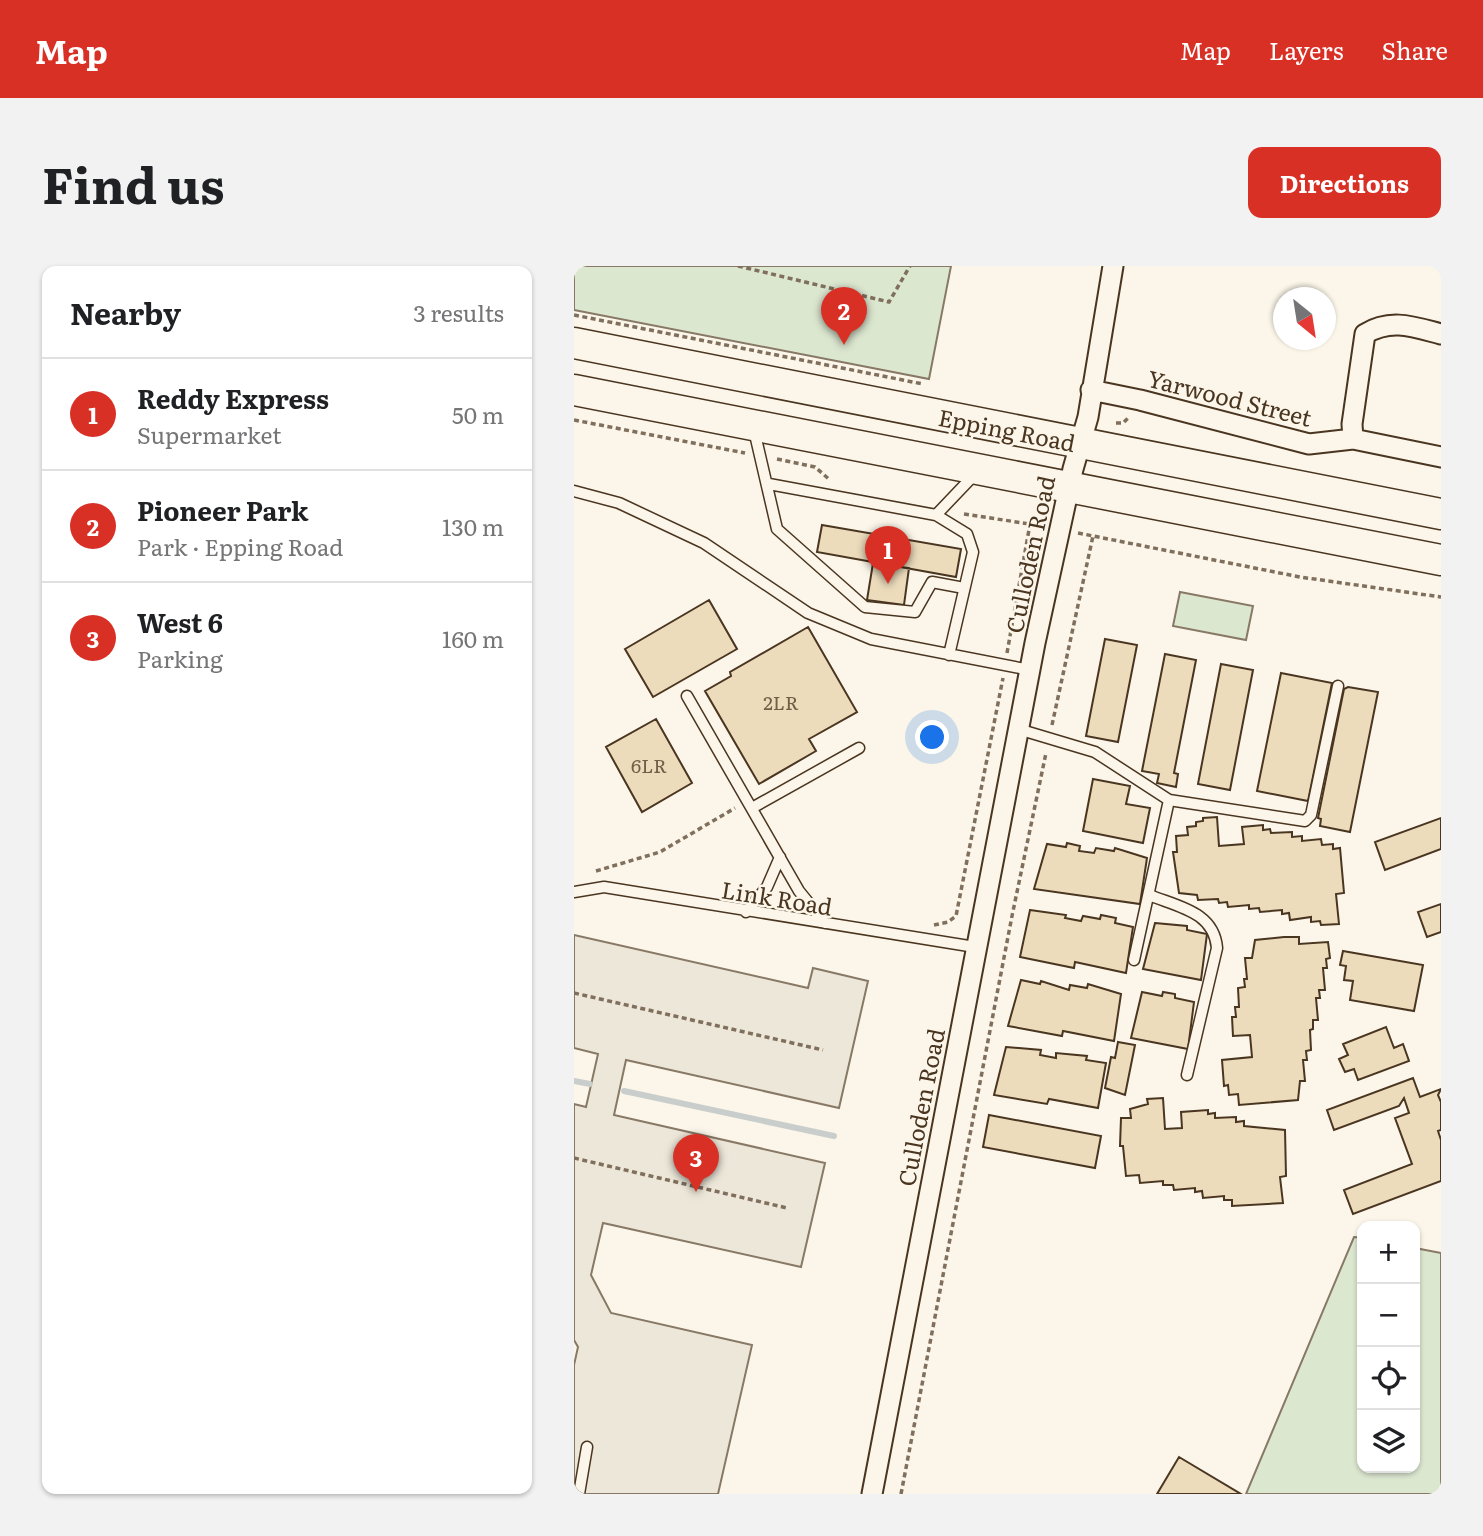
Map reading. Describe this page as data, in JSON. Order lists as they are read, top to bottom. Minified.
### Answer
{"streets":{"main road":["Epping Road"],"street":["Yarwood Street","Culloden Road"],"lane":["Link Road"]},"crossings":[["Yarwood Street","Culloden Road"],["Epping Road","Culloden Road"],["Culloden Road","Link Road"]],"house_numbers":["2LR","6LR"],"north":"bottom right","page":{"header":"Map","nav":["Map","Layers","Share"],"title":"Find us","buttons":"Directions","heading":["Nearby","3 results"],"pins":["2","1","3"],"list":[{"mark":"1","name":"Reddy Express","note":"Supermarket","value":"50 m"},{"mark":"2","name":"Pioneer Park","note":"Park · Epping Road","value":"130 m"},{"mark":"3","name":"West 6","note":"Parking","value":"160 m"}],"map_buttons":["+","−"]}}
